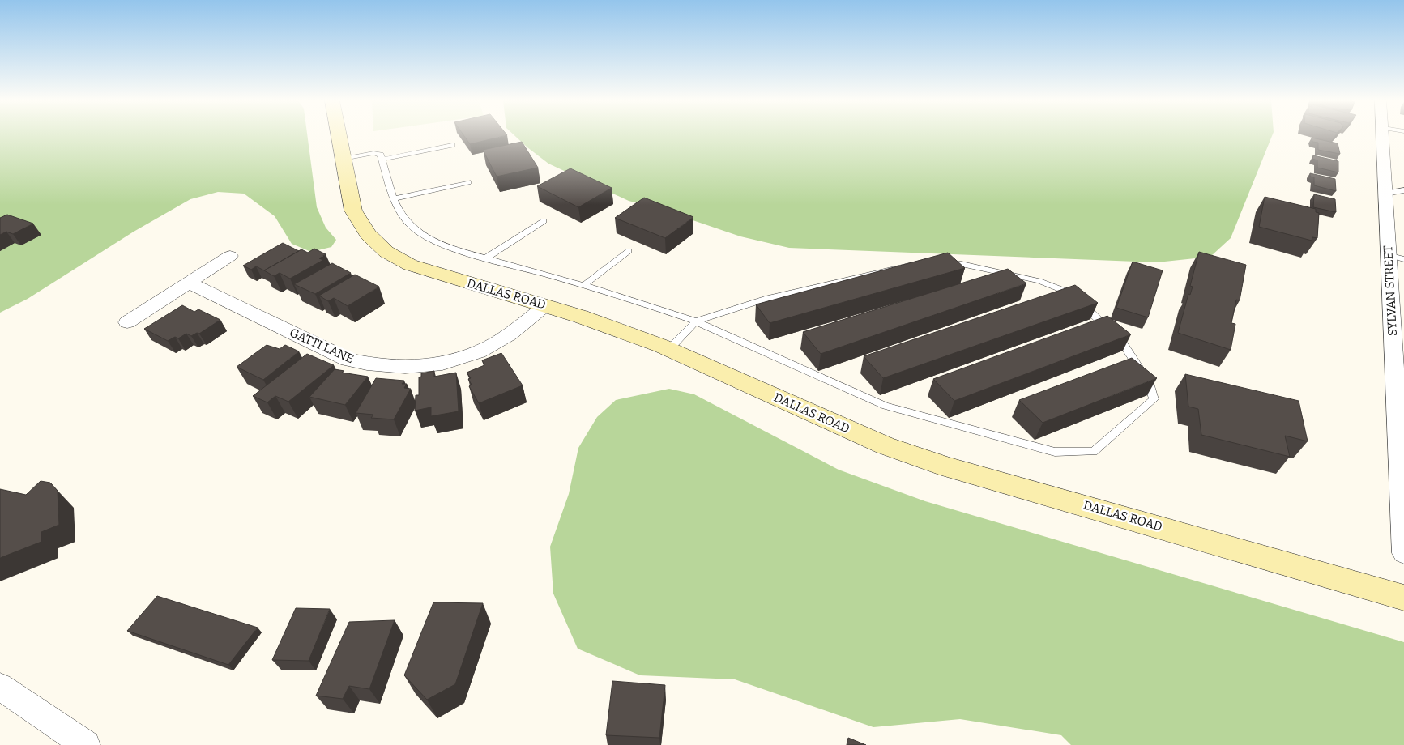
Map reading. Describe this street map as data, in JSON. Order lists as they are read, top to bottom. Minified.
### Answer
{"streets":{"street":["SYLVAN STREET","DALLAS ROAD","GATTI LANE"]},"crossings":[["DALLAS ROAD","GATTI LANE"]]}
